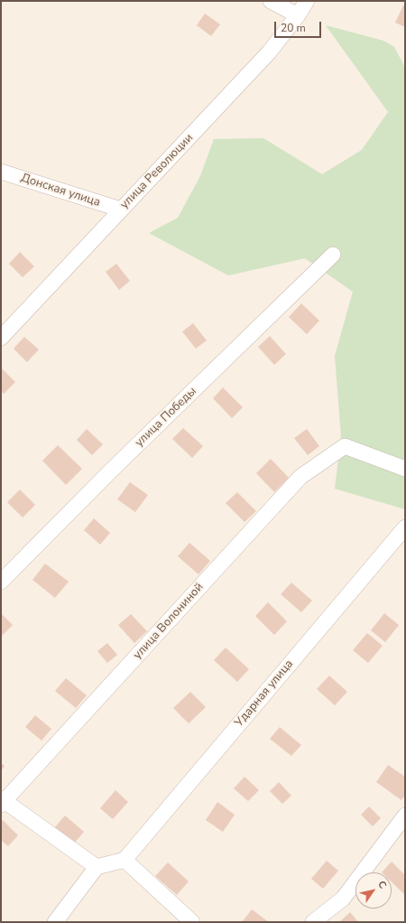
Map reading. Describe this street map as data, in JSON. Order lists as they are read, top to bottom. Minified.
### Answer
{"streets":{"street":["улица Революции","Донская улица","улица Победы","улица Волониной","Ударная улица"]},"crossings":[["улица Революции","Донская улица"]],"scale_bar":"20 m","north":"top right"}
